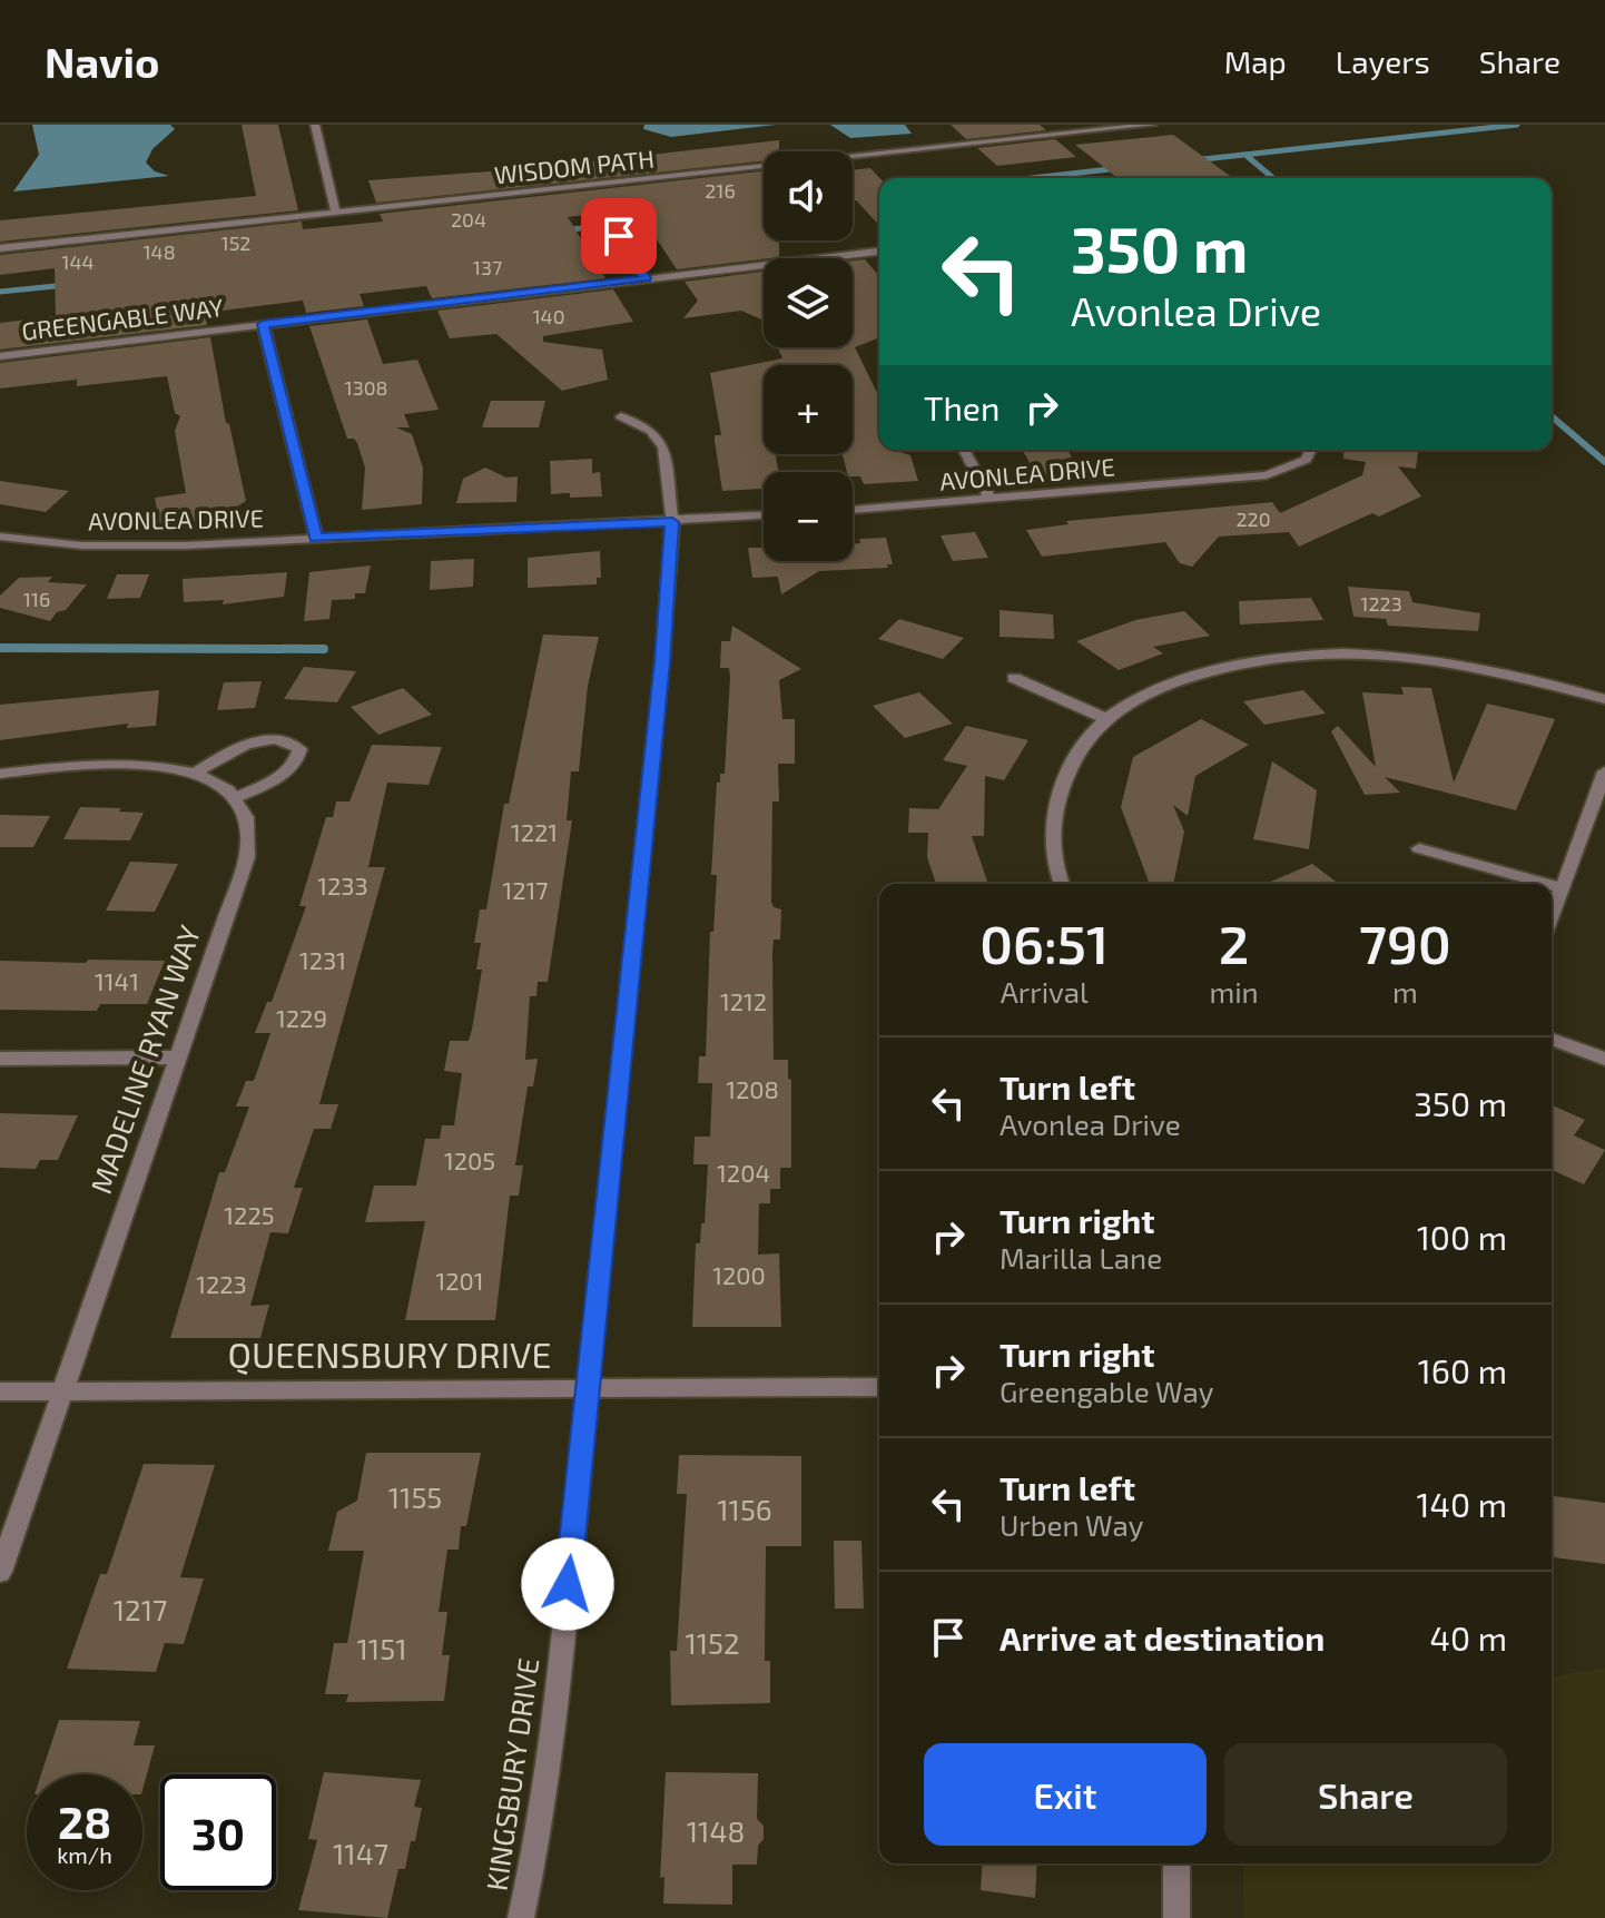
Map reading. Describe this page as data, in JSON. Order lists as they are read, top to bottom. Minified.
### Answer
{"streets":{"street":["WISDOM PATH","GREENGABLE WAY","AVONLEA DRIVE","MADELINE RYAN WAY","QUEENSBURY DRIVE","KINGSBURY DRIVE"]},"crossings":[["AVONLEA DRIVE","KINGSBURY DRIVE"],["MADELINE RYAN WAY","QUEENSBURY DRIVE"],["QUEENSBURY DRIVE","KINGSBURY DRIVE"]],"house_numbers":["216","204","152","148","144","137","140","1308","220","116","1223","1221","1233","1217","1231","1141","1212","1229","1208","1205","1204","1225","1200","1201","1223","1155","1156","1217","1152","1151","1148","1147"],"page":{"header":"Navio","nav":["Map","Layers","Share"],"map_buttons":["+","−"],"turn":["350 m","Avonlea Drive"],"then":"Then","eta":["06:51","Arrival","2","min","790","m"],"list":[{"name":"Turn left","note":"Avonlea Drive","value":"350 m"},{"name":"Turn right","note":"Marilla Lane","value":"100 m"},{"name":"Turn right","note":"Greengable Way","value":"160 m"},{"name":"Turn left","note":"Urben Way","value":"140 m"},{"name":"Arrive at destination","value":"40 m"}],"buttons":["Exit","Share"],"speed":"28 km/h","limit":"30"}}
